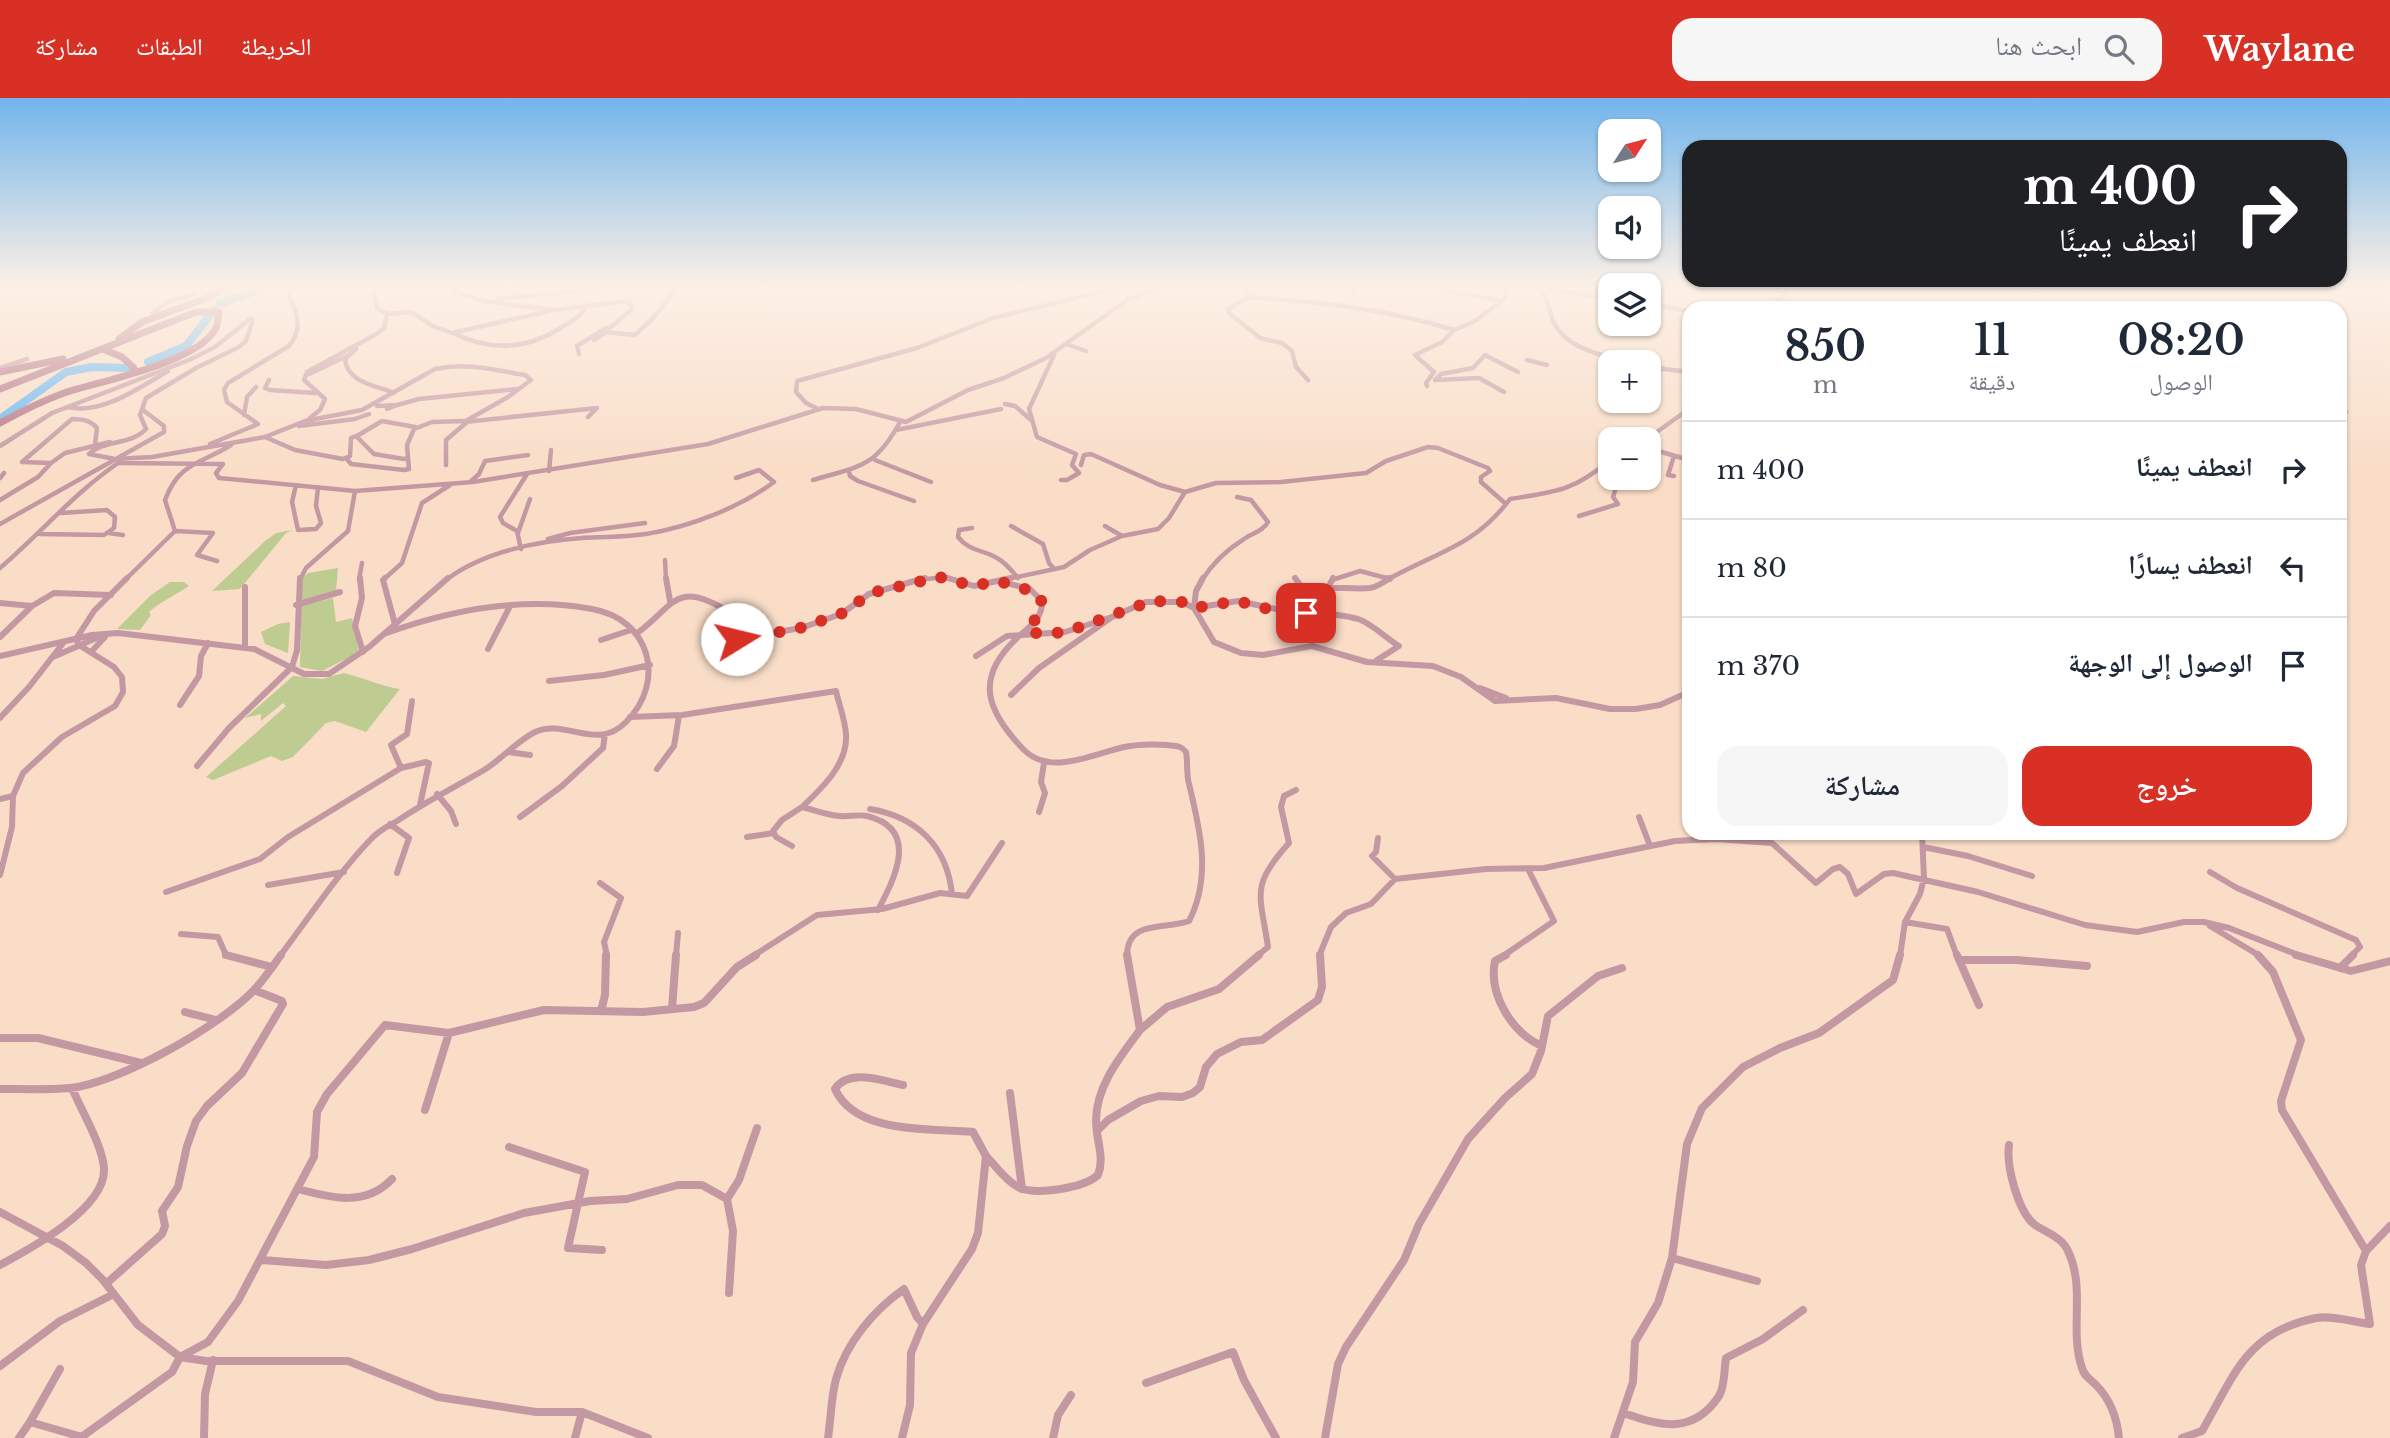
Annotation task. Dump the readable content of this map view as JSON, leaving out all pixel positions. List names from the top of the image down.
{
  "north": "top right",
  "page": {
    "header": "Waylane",
    "search": "ابحث هنا",
    "nav": ["الخريطة", "الطبقات", "مشاركة"],
    "map_buttons": ["+", "−"],
    "turn": ["400 m", "انعطف يمينًا"],
    "eta": [
      "08:20",
      "الوصول",
      "11",
      "دقيقة",
      "850",
      "m"
    ],
    "list": [
      {
        "name": "انعطف يمينًا",
        "value": "400 m"
      },
      {
        "name": "انعطف يسارًا",
        "value": "80 m"
      },
      {
        "name": "الوصول إلى الوجهة",
        "value": "370 m"
      }
    ],
    "buttons": ["خروج", "مشاركة"]
  }
}
